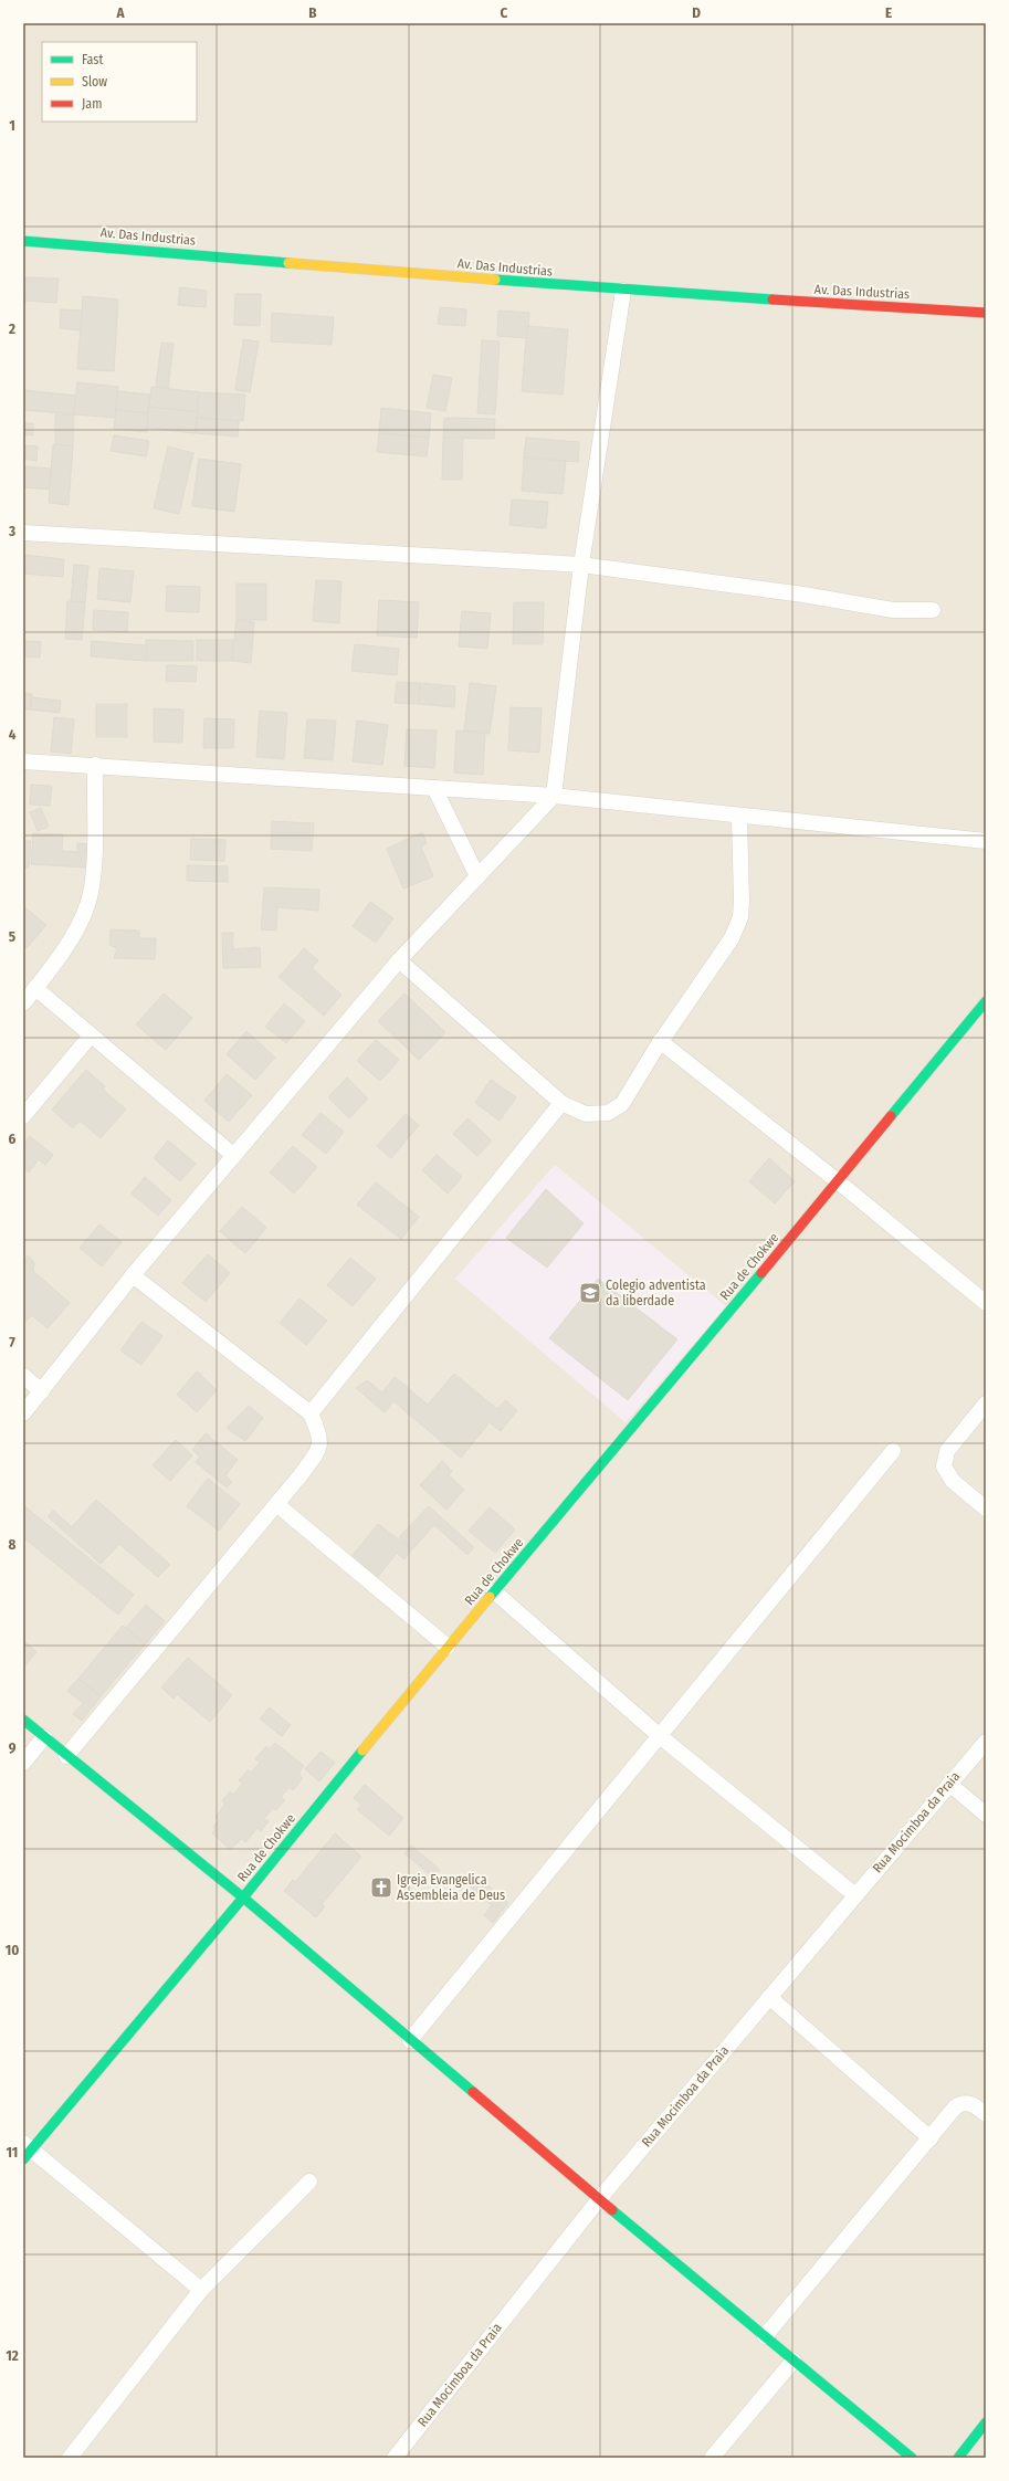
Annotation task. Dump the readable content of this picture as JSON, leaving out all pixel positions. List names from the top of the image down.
{
  "streets": {
    "street": ["Av. Das Industrias", "Rua de Chokwe", "Rua Mocimboa da Praia"]
  },
  "places": {
    "school or university": ["Colegio adventista da liberdade"],
    "church": ["Igreja Evangelica Assembleia de Deus"]
  },
  "legend": ["Fast", "Slow", "Jam"],
  "grid": {
    "columns": [
      "A",
      "B",
      "C",
      "D",
      "E"
    ],
    "rows": [
      "1",
      "2",
      "3",
      "4",
      "5",
      "6",
      "7",
      "8",
      "9",
      "10",
      "11",
      "12"
    ]
  }
}
